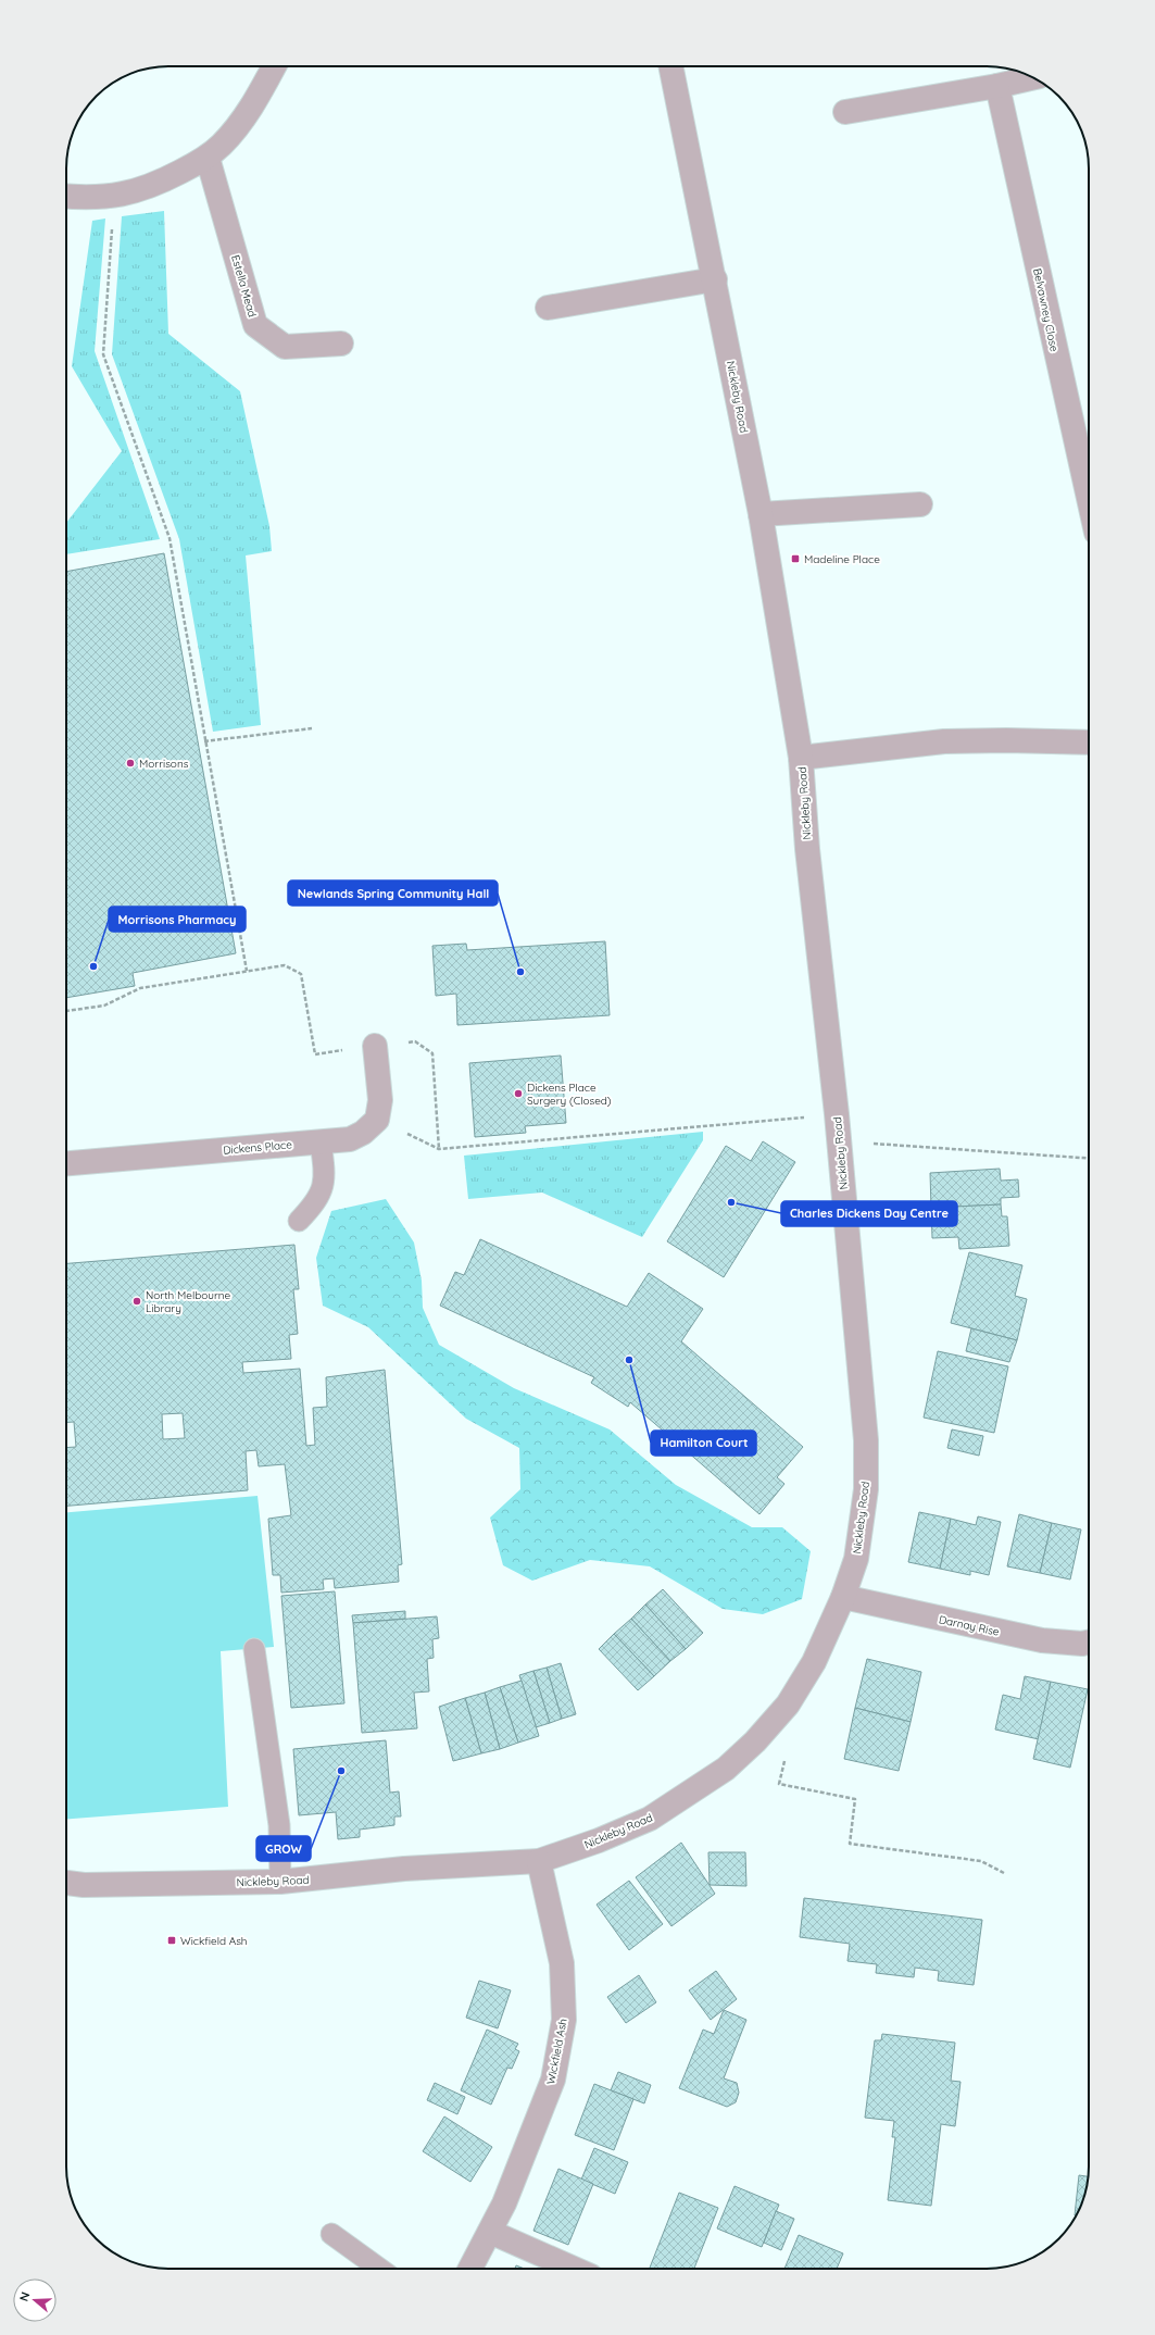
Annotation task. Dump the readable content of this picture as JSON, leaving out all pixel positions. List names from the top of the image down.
{
  "streets": {
    "street": [
      "Estella Mead",
      "Belvawney Close",
      "Nickleby Road",
      "Dickens Place",
      "Darnay Rise",
      "Wickfield Ash"
    ]
  },
  "crossings": [
    ["Nickleby Road", "Darnay Rise"],
    ["Nickleby Road", "Wickfield Ash"]
  ],
  "places": {
    "transit": ["Madeline Place", "Wickfield Ash"],
    "other": [
      "Morrisons",
      "Morrisons Pharmacy",
      "Newlands Spring Community Hall",
      "Dickens Place Surgery (Closed)",
      "Charles Dickens Day Centre",
      "North Melbourne Library",
      "Hamilton Court",
      "GROW"
    ]
  },
  "north": "left"
}
